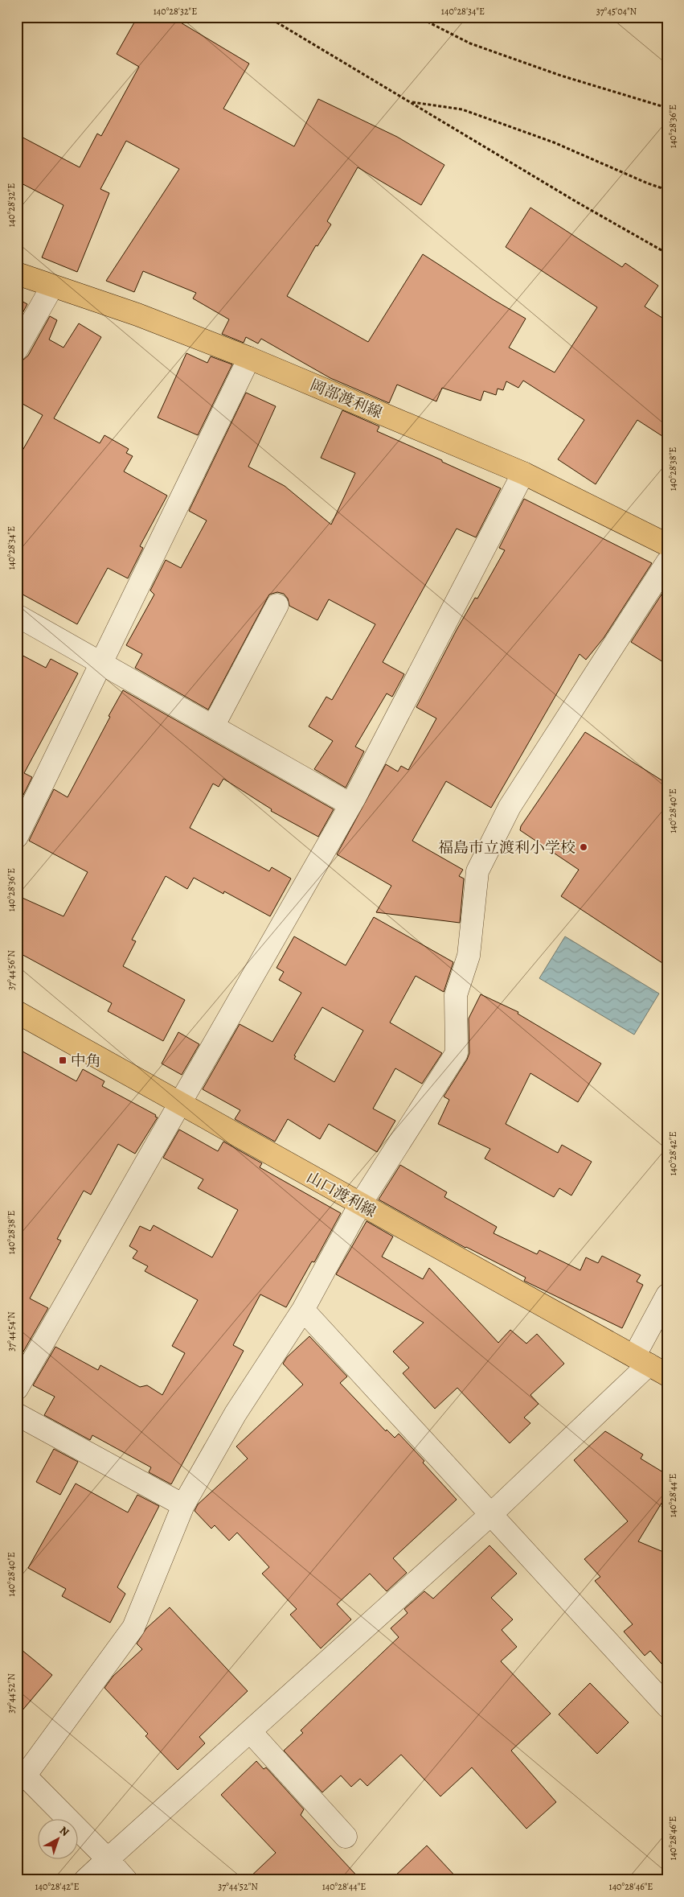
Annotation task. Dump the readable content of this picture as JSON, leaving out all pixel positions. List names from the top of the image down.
{
  "streets": {
    "main road": ["岡部渡利線", "山口渡利線"]
  },
  "places": {
    "other": ["福島市立渡利小学校"],
    "transit": ["中角"]
  },
  "north": "top right",
  "coordinates": [
    "140°28'32\"E",
    "140°28'34\"E",
    "37°45'04\"N",
    "140°28'36\"E",
    "140°28'38\"E",
    "140°28'40\"E",
    "37°44'56\"N",
    "140°28'42\"E",
    "37°44'54\"N",
    "140°28'44\"E",
    "37°44'52\"N",
    "140°28'46\"E"
  ]
}
